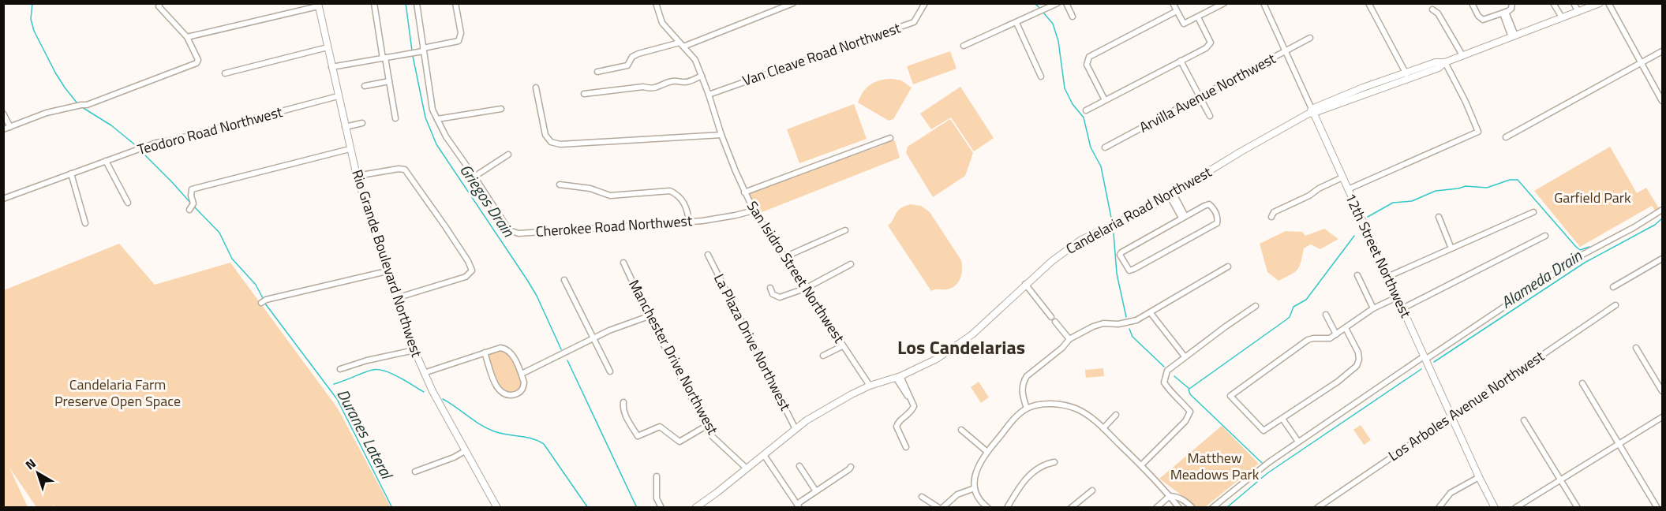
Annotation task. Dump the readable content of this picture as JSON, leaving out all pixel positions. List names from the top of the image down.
{
  "streets": {
    "main road": ["Candelaria Road Northwest", "12th Street Northwest", "Rio Grande Boulevard Northwest"],
    "street": [
      "Van Cleave Road Northwest",
      "Arvilla Avenue Northwest",
      "Teodoro Road Northwest",
      "Cherokee Road Northwest",
      "San Isidro Street Northwest",
      "La Plaza Drive Northwest",
      "Manchester Drive Northwest",
      "Los Arboles Avenue Northwest"
    ]
  },
  "crossings": [
    ["Van Cleave Road Northwest", "San Isidro Street Northwest"],
    ["Arvilla Avenue Northwest", "12th Street Northwest"],
    ["Teodoro Road Northwest", "Rio Grande Boulevard Northwest"],
    ["Candelaria Road Northwest", "12th Street Northwest"],
    ["Candelaria Road Northwest", "San Isidro Street Northwest"],
    ["Candelaria Road Northwest", "La Plaza Drive Northwest"],
    ["Candelaria Road Northwest", "Manchester Drive Northwest"],
    ["Cherokee Road Northwest", "San Isidro Street Northwest"],
    ["12th Street Northwest", "Los Arboles Avenue Northwest"]
  ],
  "districts": ["Los Candelarias"],
  "water": ["Griegos Drain", "Alameda Drain", "Duranes Lateral"],
  "parks": ["Garfield Park", "Candelaria Farm Preserve Open Space", "Matthew Meadows Park"],
  "north": "top left"
}
